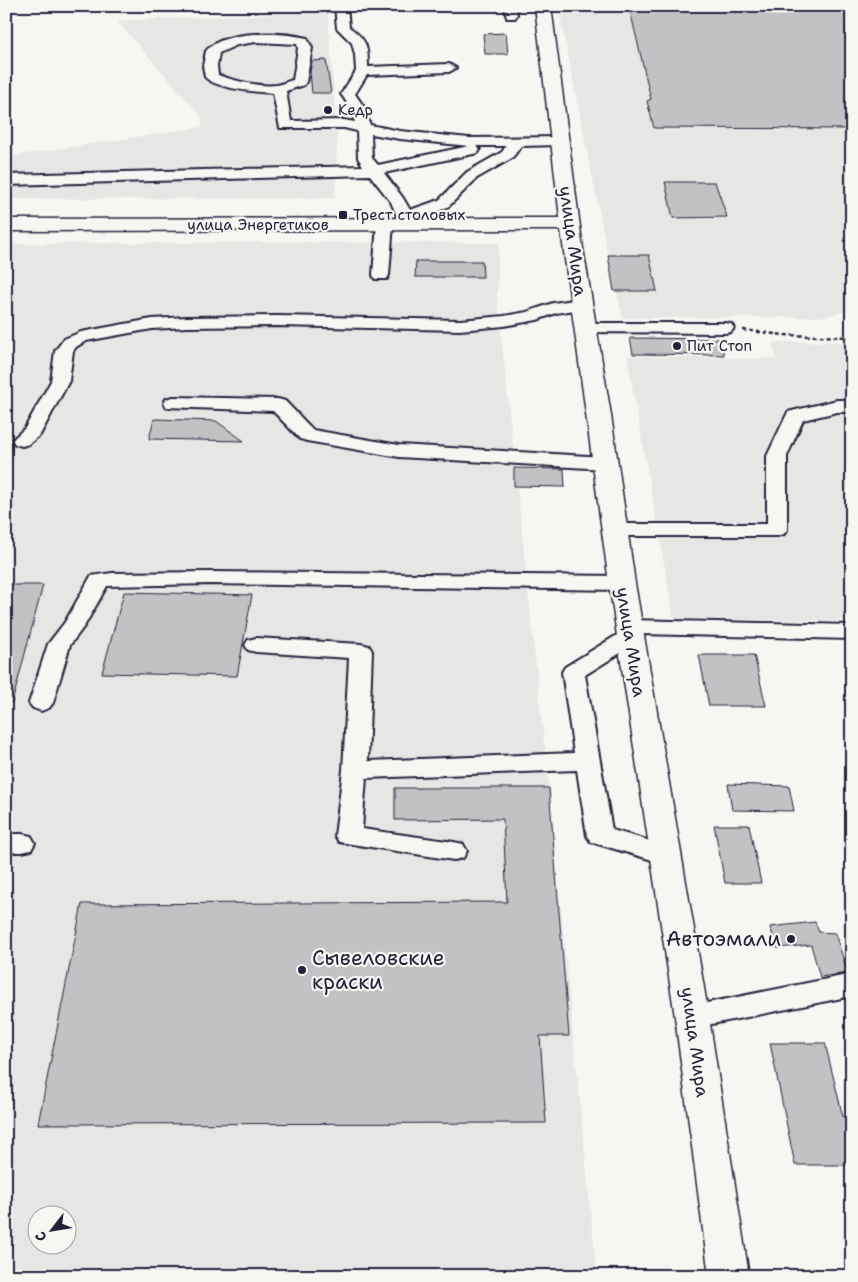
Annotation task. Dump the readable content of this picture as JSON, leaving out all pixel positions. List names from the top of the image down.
{
  "streets": {
    "main road": ["улица Энергетиков", "улица Мира"]
  },
  "crossings": [
    ["улица Энергетиков", "улица Мира"]
  ],
  "places": {
    "other": [
      "Кедр",
      "Пит Стоп",
      "Автоэмали",
      "Сывеловские краски"
    ],
    "transit": ["Трест столовых"]
  },
  "north": "bottom left"
}
